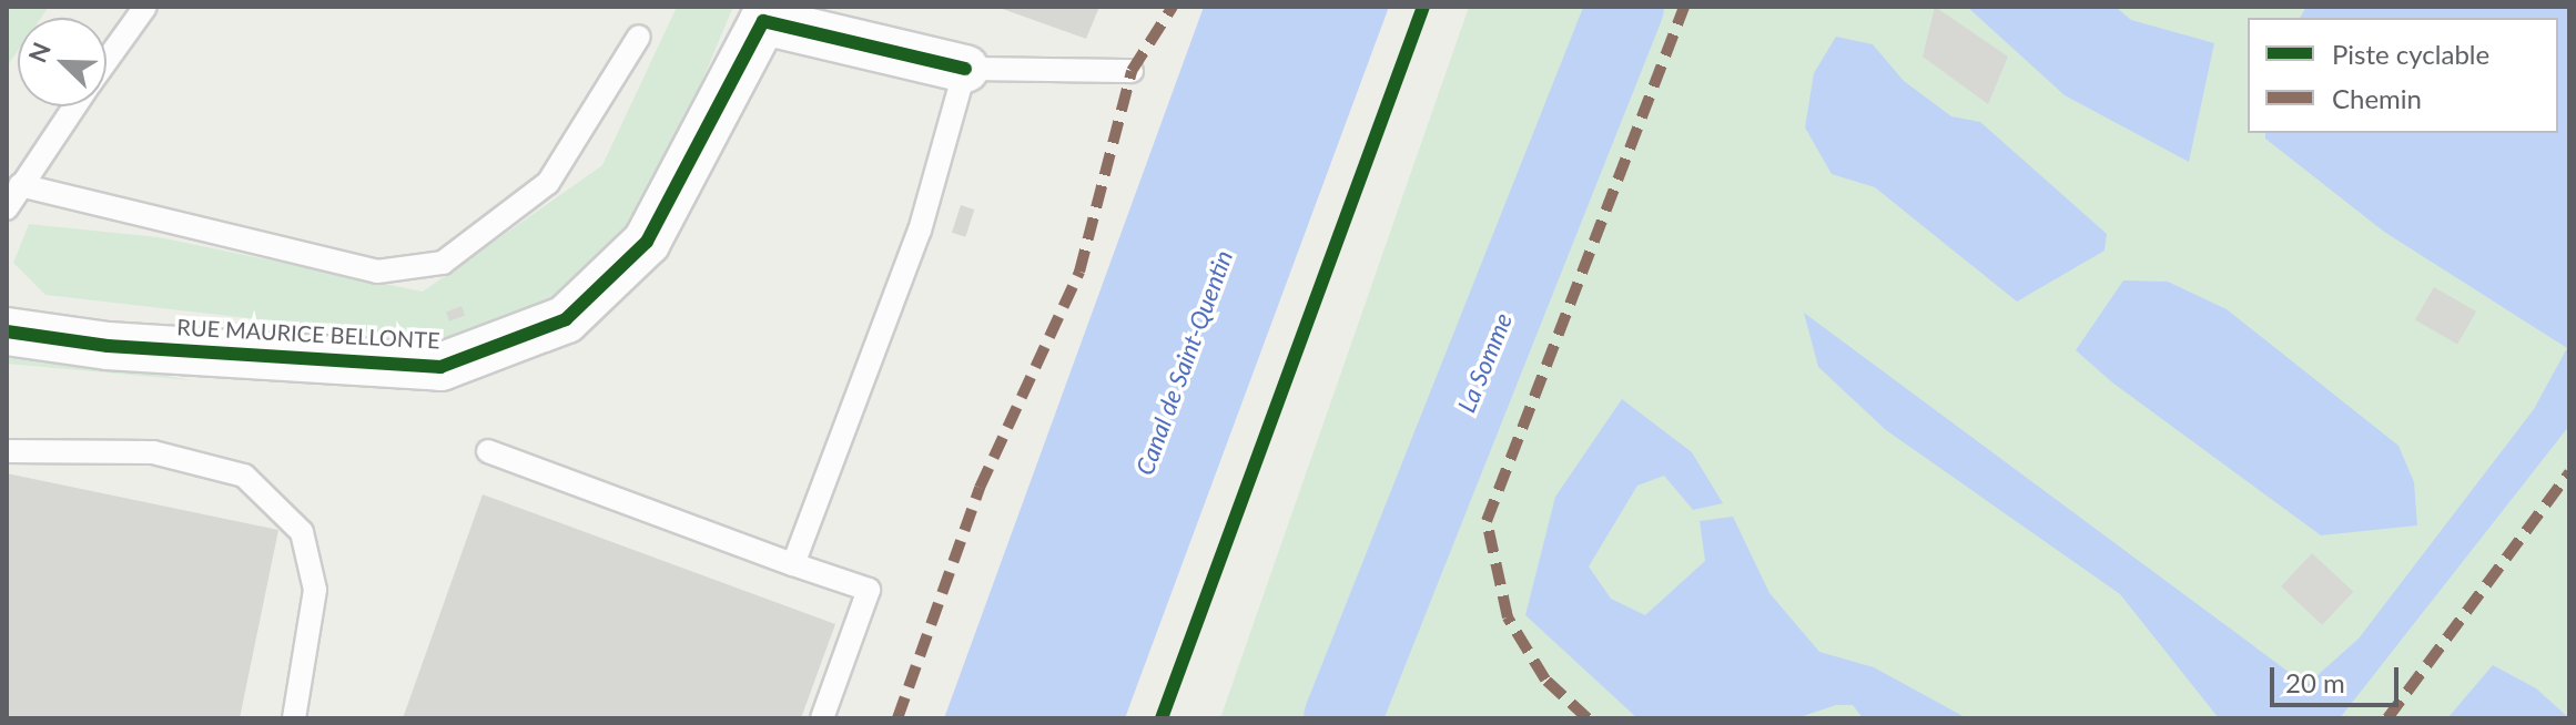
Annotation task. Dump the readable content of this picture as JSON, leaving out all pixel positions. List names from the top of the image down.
{
  "streets": {
    "street": ["RUE MAURICE BELLONTE"]
  },
  "water": ["Canal de Saint-Quentin", "La Somme"],
  "legend": ["Piste cyclable", "Chemin"],
  "scale_bar": "20 m",
  "north": "top left"
}
